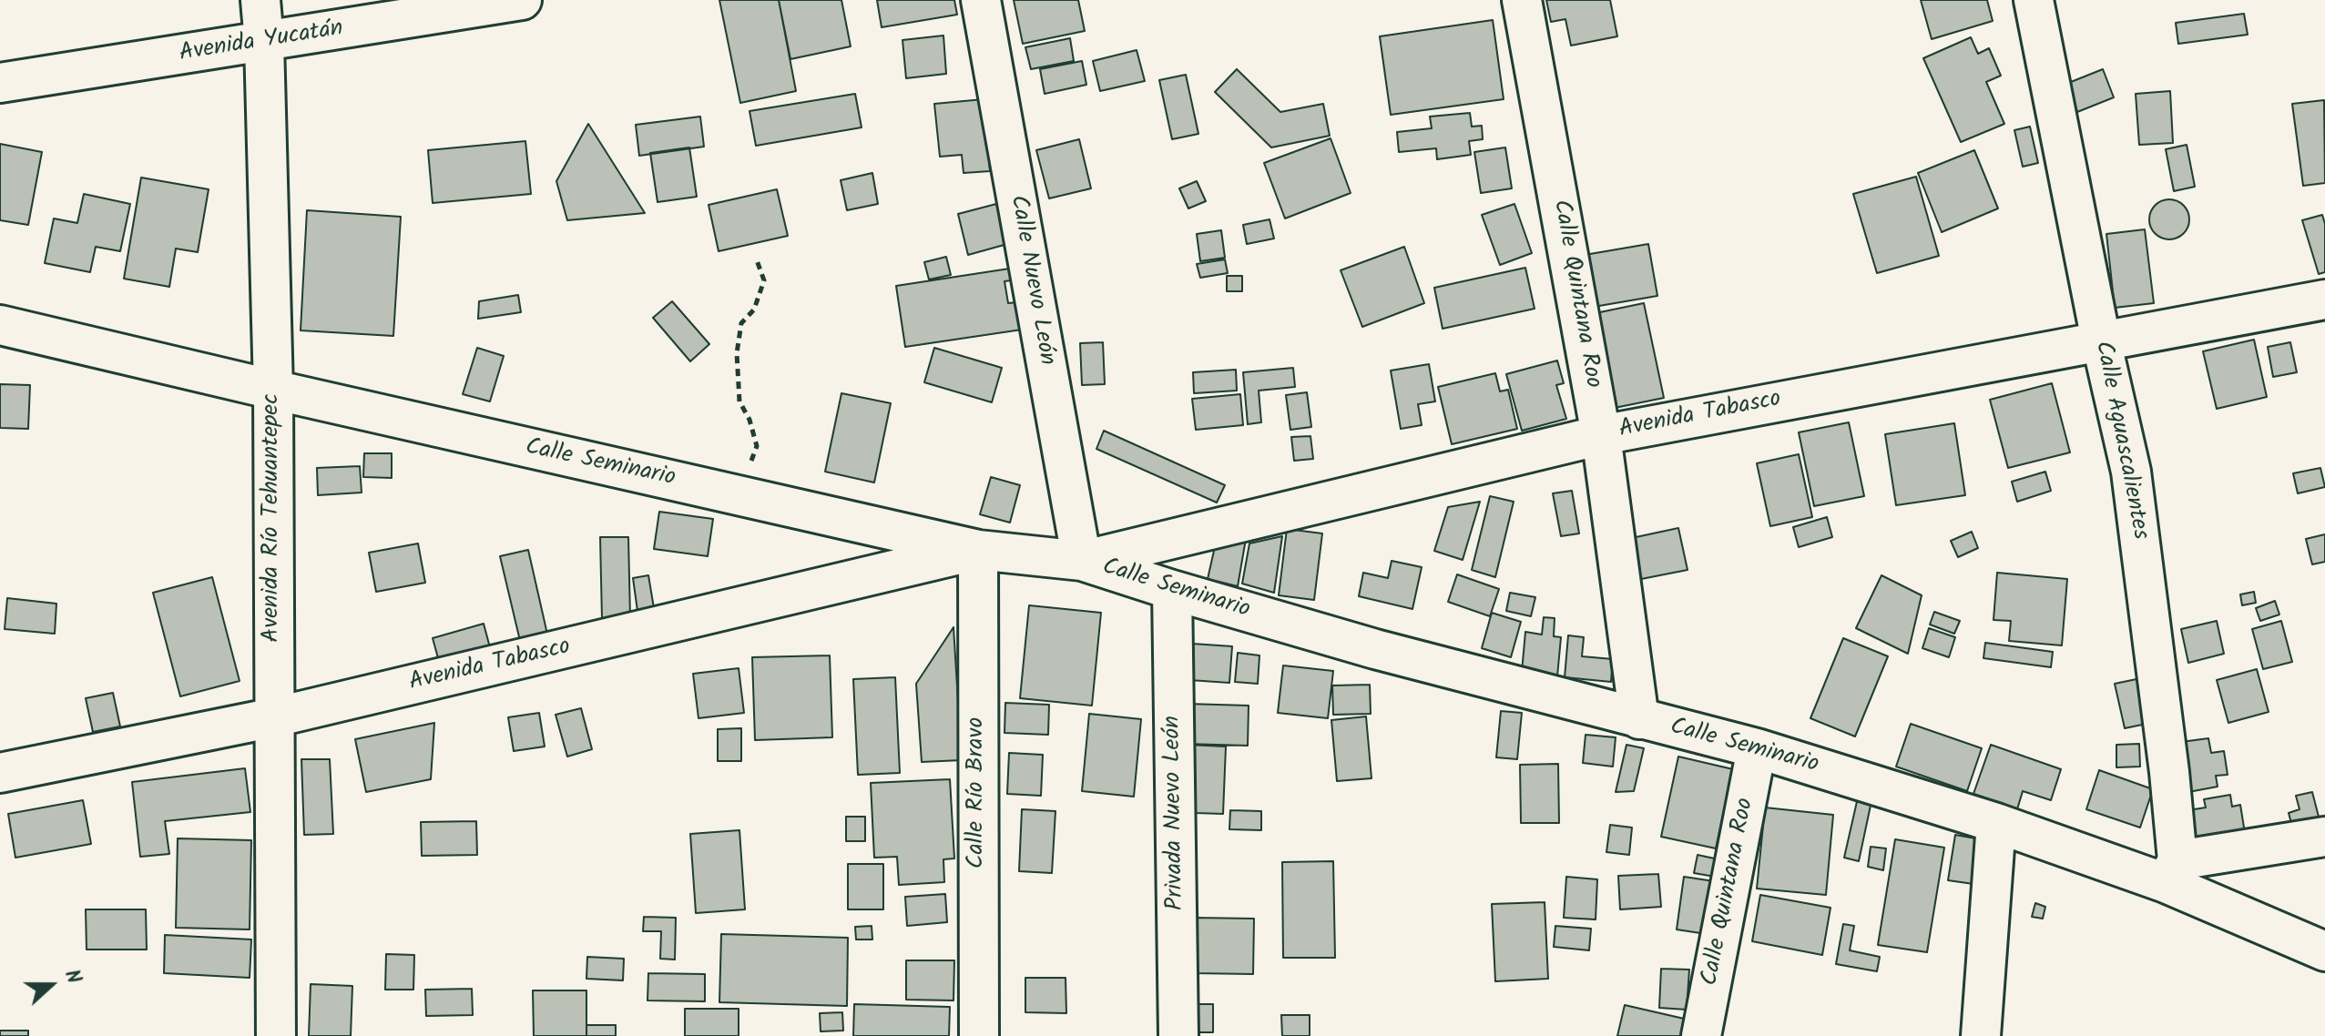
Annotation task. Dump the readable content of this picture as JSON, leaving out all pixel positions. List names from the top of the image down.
{
  "streets": {
    "street": [
      "Avenida Yucatán",
      "Calle Nuevo León",
      "Calle Quintana Roo",
      "Avenida Tabasco",
      "Calle Aguascalientes",
      "Calle Seminario",
      "Avenida Río Tehuantepec",
      "Calle Río Bravo",
      "Privada Nuevo León"
    ]
  },
  "crossings": [
    ["Avenida Yucatán", "Avenida Río Tehuantepec"],
    ["Calle Nuevo León", "Avenida Tabasco"],
    ["Calle Nuevo León", "Calle Seminario"],
    ["Calle Quintana Roo", "Avenida Tabasco"],
    ["Calle Quintana Roo", "Calle Seminario"],
    ["Avenida Tabasco", "Calle Aguascalientes"],
    ["Avenida Tabasco", "Calle Seminario"],
    ["Avenida Tabasco", "Avenida Río Tehuantepec"],
    ["Avenida Tabasco", "Calle Río Bravo"],
    ["Calle Aguascalientes", "Calle Seminario"],
    ["Calle Seminario", "Avenida Río Tehuantepec"],
    ["Calle Seminario", "Calle Río Bravo"],
    ["Calle Seminario", "Privada Nuevo León"]
  ],
  "north": "right"
}
